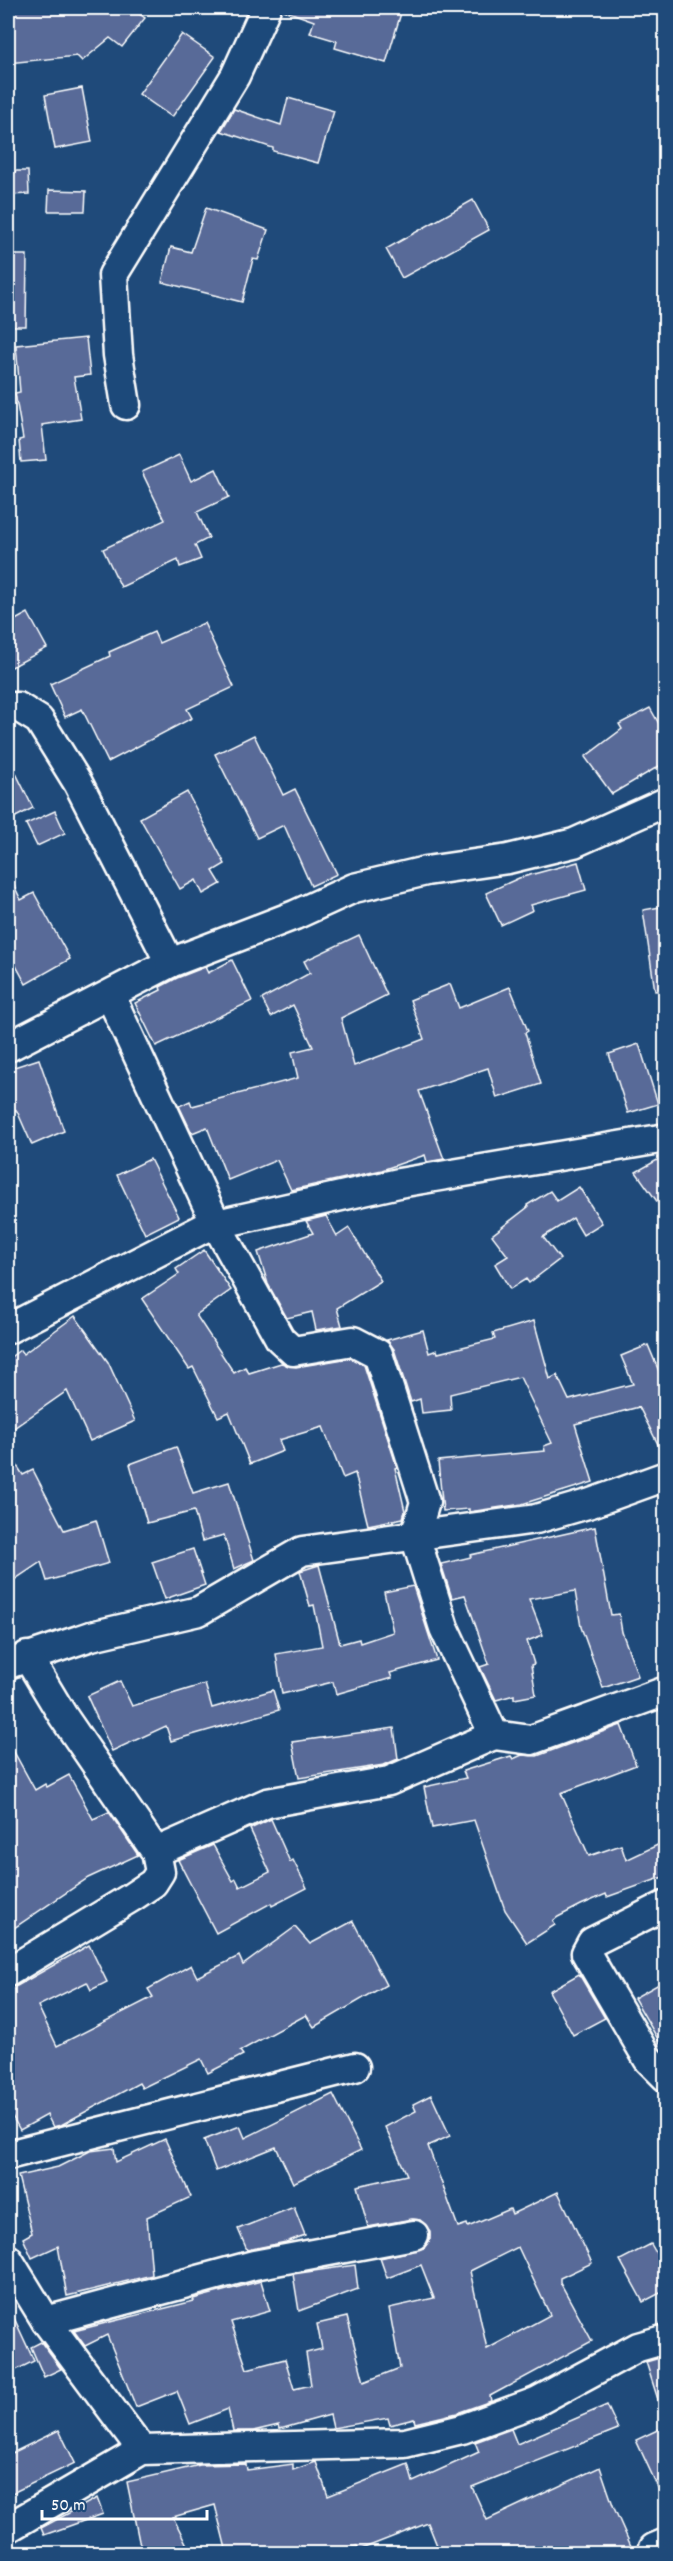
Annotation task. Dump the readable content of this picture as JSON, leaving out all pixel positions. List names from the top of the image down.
{
  "scale_bar": "50 m"
}
